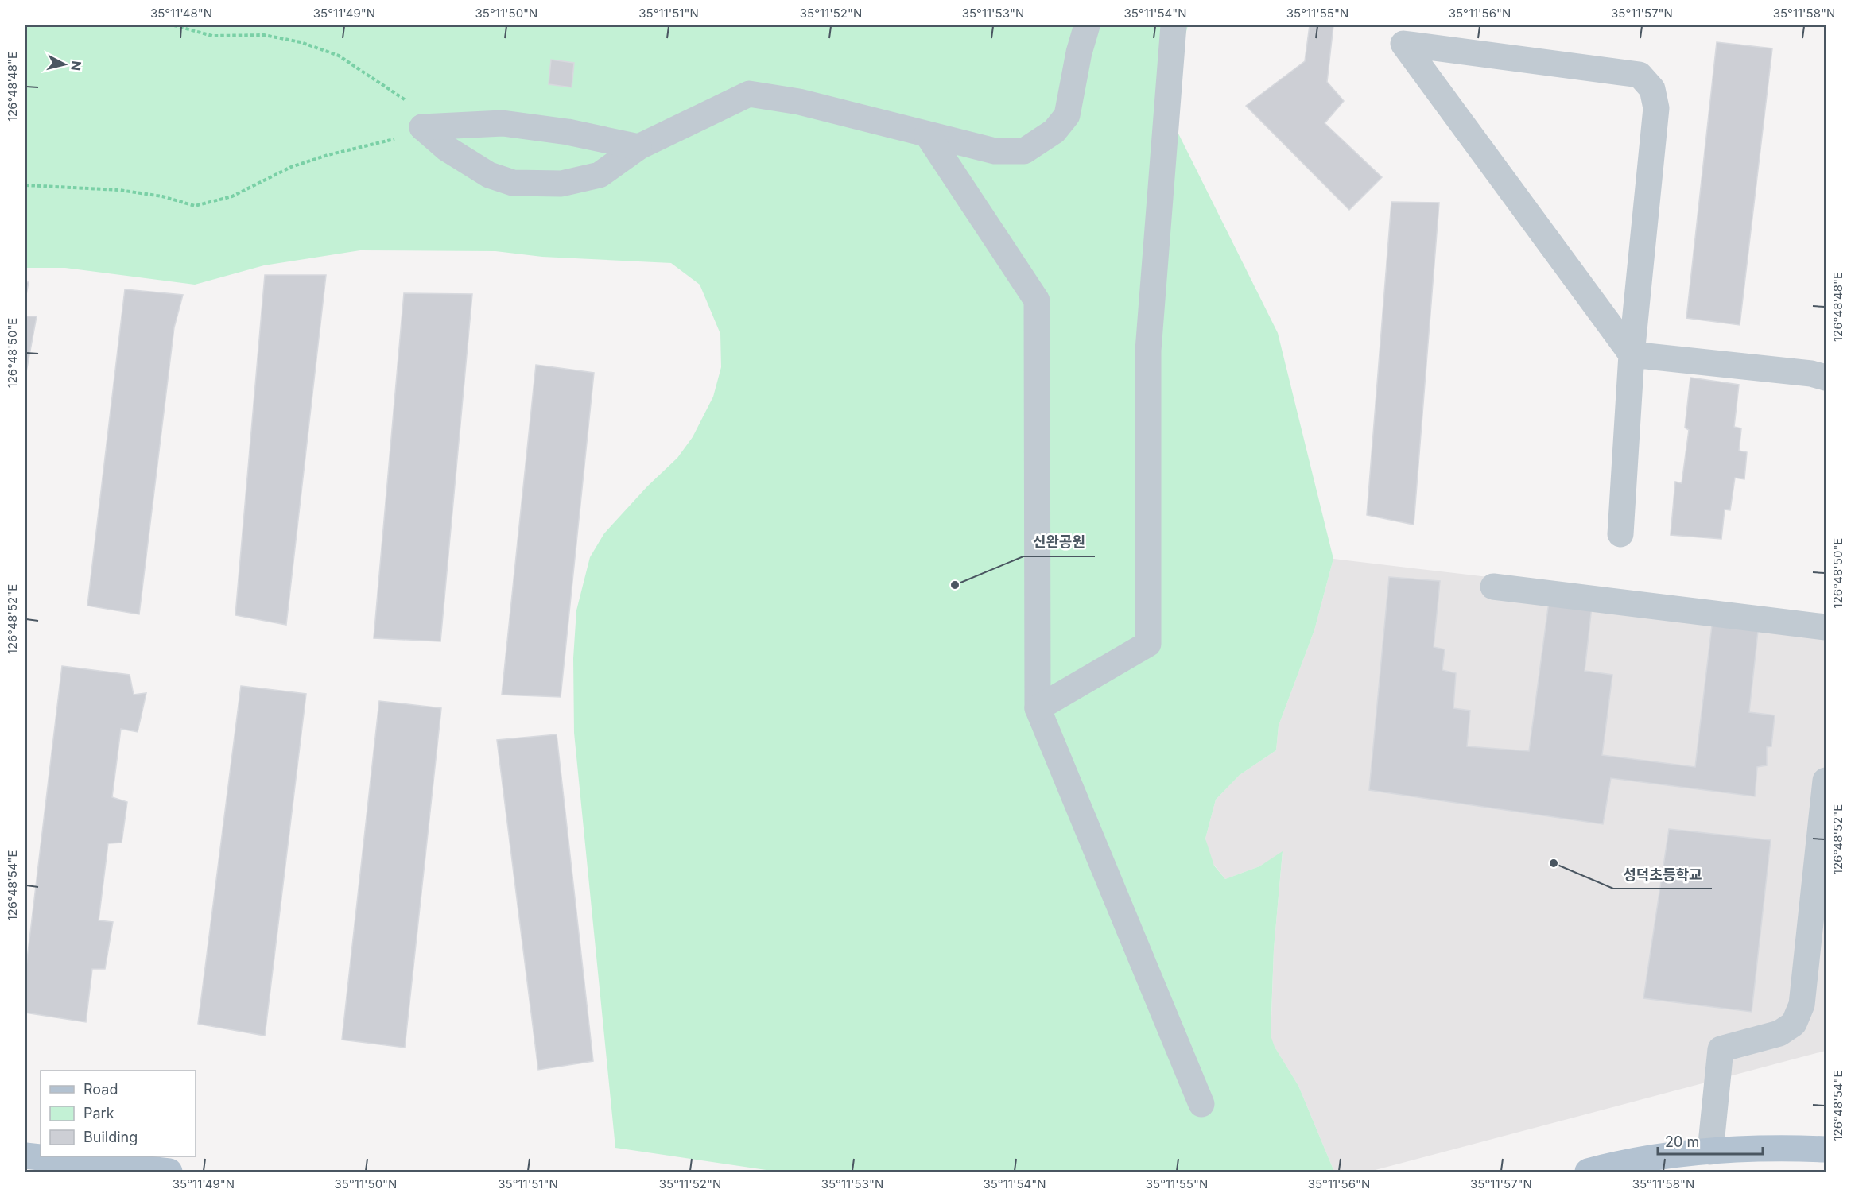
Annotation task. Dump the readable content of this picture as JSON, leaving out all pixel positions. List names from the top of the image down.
{
  "places": ["신완공원", "성덕초등학교"],
  "legend": ["Road", "Park", "Building"],
  "scale_bar": "20 m",
  "north": "right",
  "coordinates": [
    "35°11'48\"N",
    "35°11'49\"N",
    "35°11'50\"N",
    "35°11'51\"N",
    "35°11'52\"N",
    "35°11'53\"N",
    "35°11'54\"N",
    "35°11'55\"N",
    "35°11'56\"N",
    "35°11'57\"N",
    "35°11'58\"N",
    "126°48'48\"E",
    "126°48'50\"E",
    "126°48'52\"E",
    "126°48'54\"E"
  ]
}
